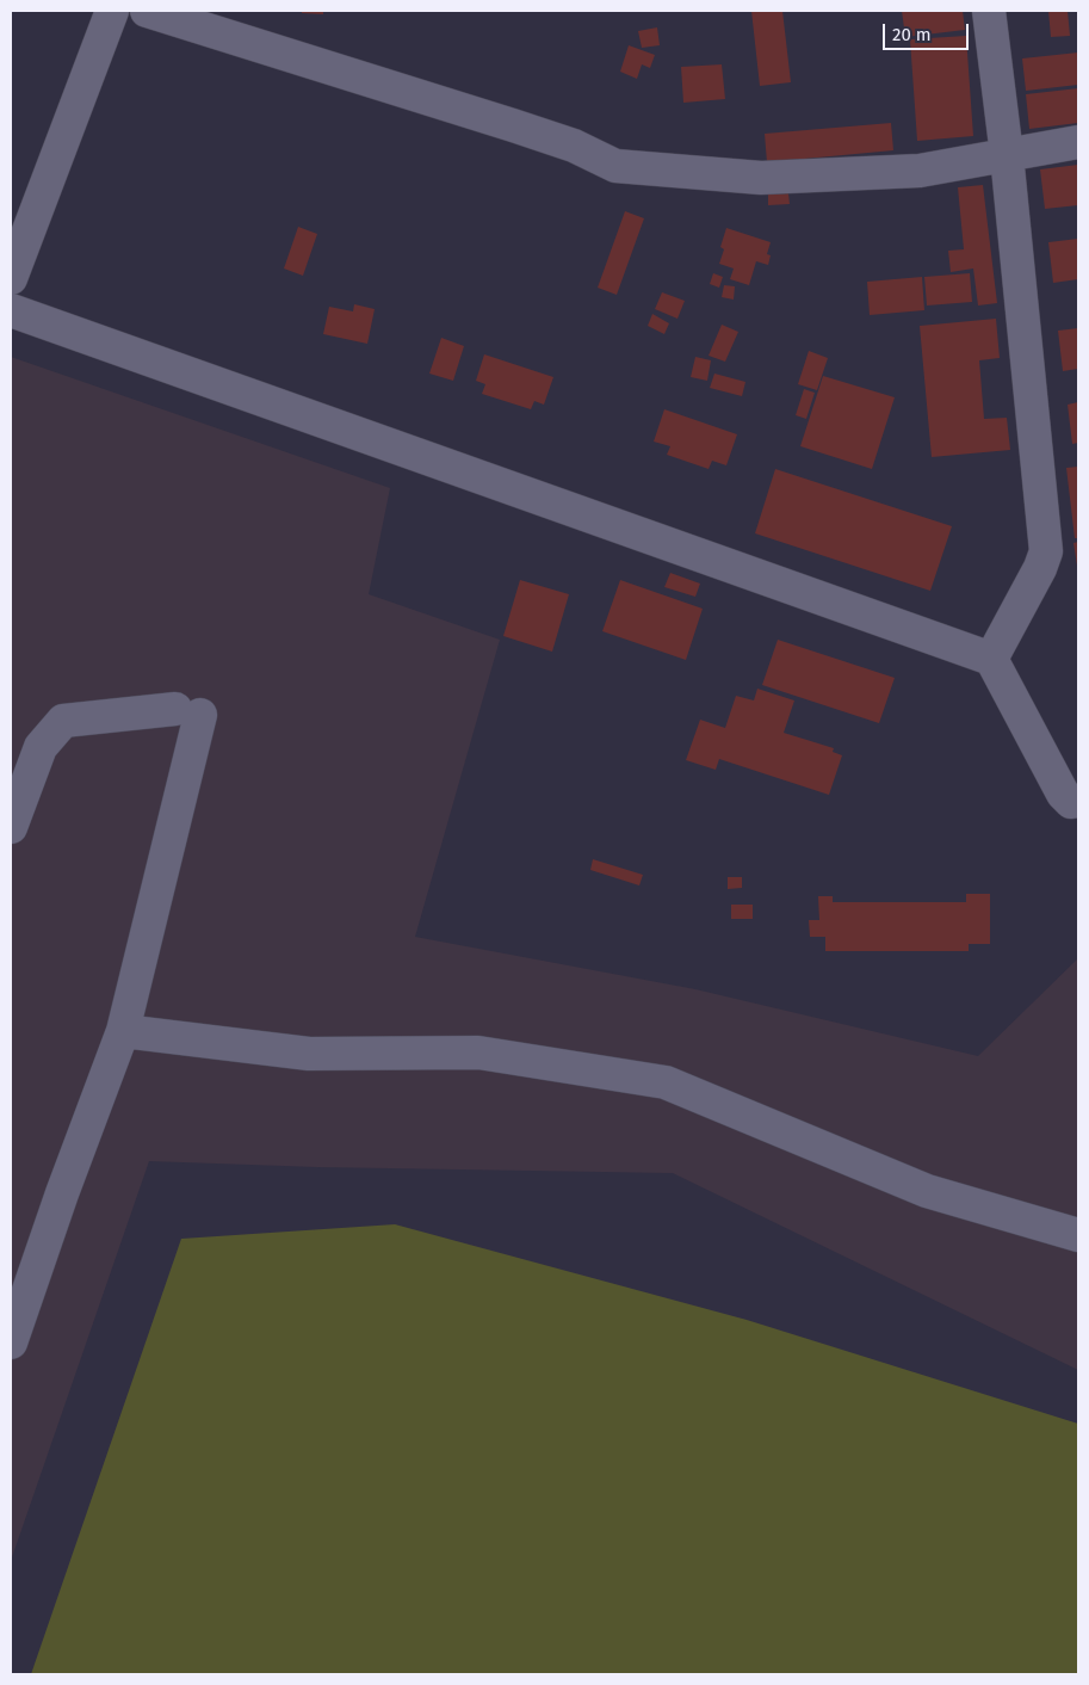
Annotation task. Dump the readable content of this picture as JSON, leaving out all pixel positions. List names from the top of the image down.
{
  "scale_bar": "20 m"
}
